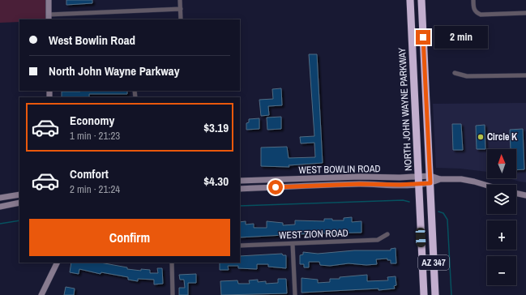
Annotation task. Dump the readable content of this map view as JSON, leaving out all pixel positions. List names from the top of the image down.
{
  "streets": {
    "highway": ["NORTH JOHN WAYNE PARKWAY", "AZ 347"],
    "street": ["WEST BOWLIN ROAD", "WEST ZION ROAD"]
  },
  "crossings": [
    ["NORTH JOHN WAYNE PARKWAY", "WEST BOWLIN ROAD"],
    ["WEST BOWLIN ROAD", "AZ 347"]
  ],
  "places": ["Circle K"],
  "north": "top",
  "page": {
    "banner": ["West Bowlin Road", "North John Wayne Parkway"],
    "bubble": "2 min",
    "list": [
      {
        "name": "Economy",
        "note": "1 min · 21:23",
        "value": "$3.19"
      },
      {
        "name": "Comfort",
        "note": "2 min · 21:24",
        "value": "$4.30"
      }
    ],
    "map_buttons": ["+", "−"],
    "buttons": "Confirm"
  }
}
